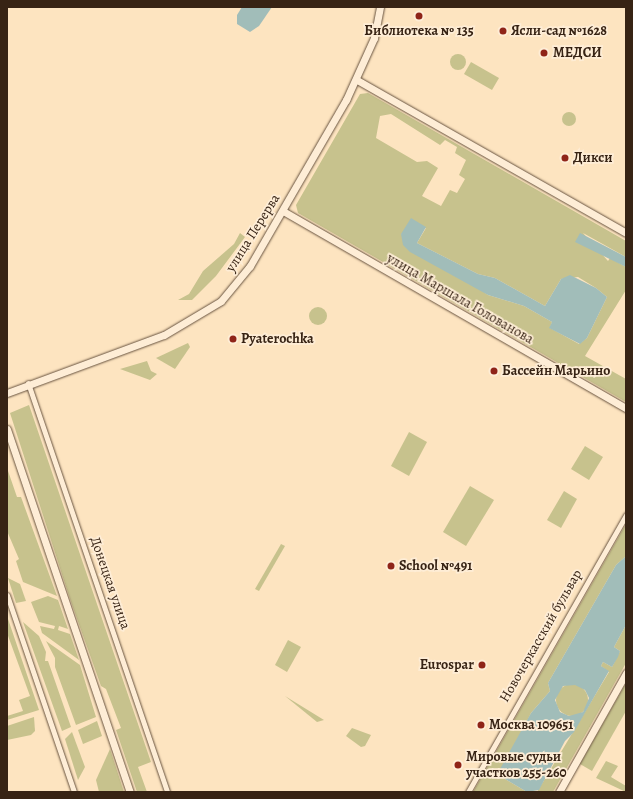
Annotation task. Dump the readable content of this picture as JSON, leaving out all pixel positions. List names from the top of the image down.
{
  "streets": {
    "main road": ["улица Перерва", "улица Маршала Голованова"],
    "street": ["Донецкая улица", "Новочеркасский бульвар"]
  },
  "crossings": [
    ["улица Перерва", "улица Маршала Голованова"],
    ["улица Перерва", "Донецкая улица"]
  ],
  "places": [
    "Библиотека № 135",
    "Ясли-сад №1628",
    "МЕДСИ",
    "Дикси",
    "Pyaterochka",
    "Бассейн Марьино",
    "School №491",
    "Eurospar",
    "Москва 109651",
    "Мировые судьи участков 255-260"
  ]
}
